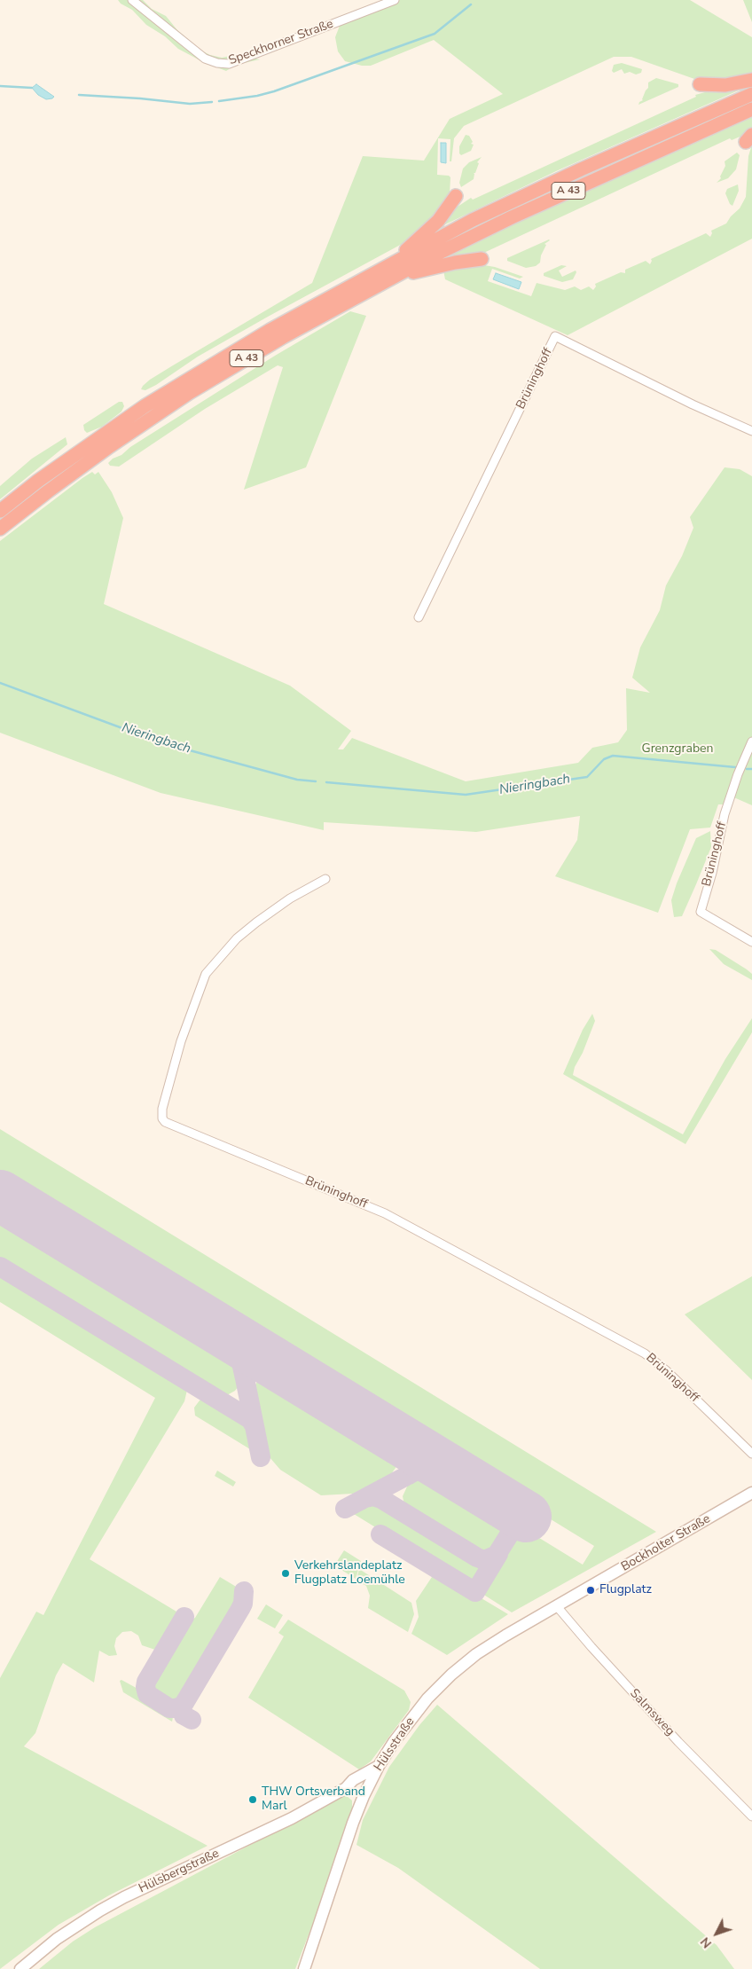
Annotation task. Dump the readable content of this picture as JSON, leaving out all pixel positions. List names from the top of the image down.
{
  "streets": {
    "highway": ["A 43"],
    "street": [
      "Speckhorner Straße",
      "Brüninghoff",
      "Bockholter Straße",
      "Salmsweg",
      "Hülsstraße",
      "Hülsbergstraße"
    ]
  },
  "crossings": [
    ["Bockholter Straße", "Salmsweg"],
    ["Bockholter Straße", "Hülsstraße"],
    ["Salmsweg", "Hülsstraße"],
    ["Hülsstraße", "Hülsbergstraße"]
  ],
  "water": ["Nieringbach"],
  "parks": ["Grenzgraben"],
  "places": ["Verkehrslandeplatz Flugplatz Loemühle", "Flugplatz", "THW Ortsverband Marl"],
  "north": "bottom left"
}
